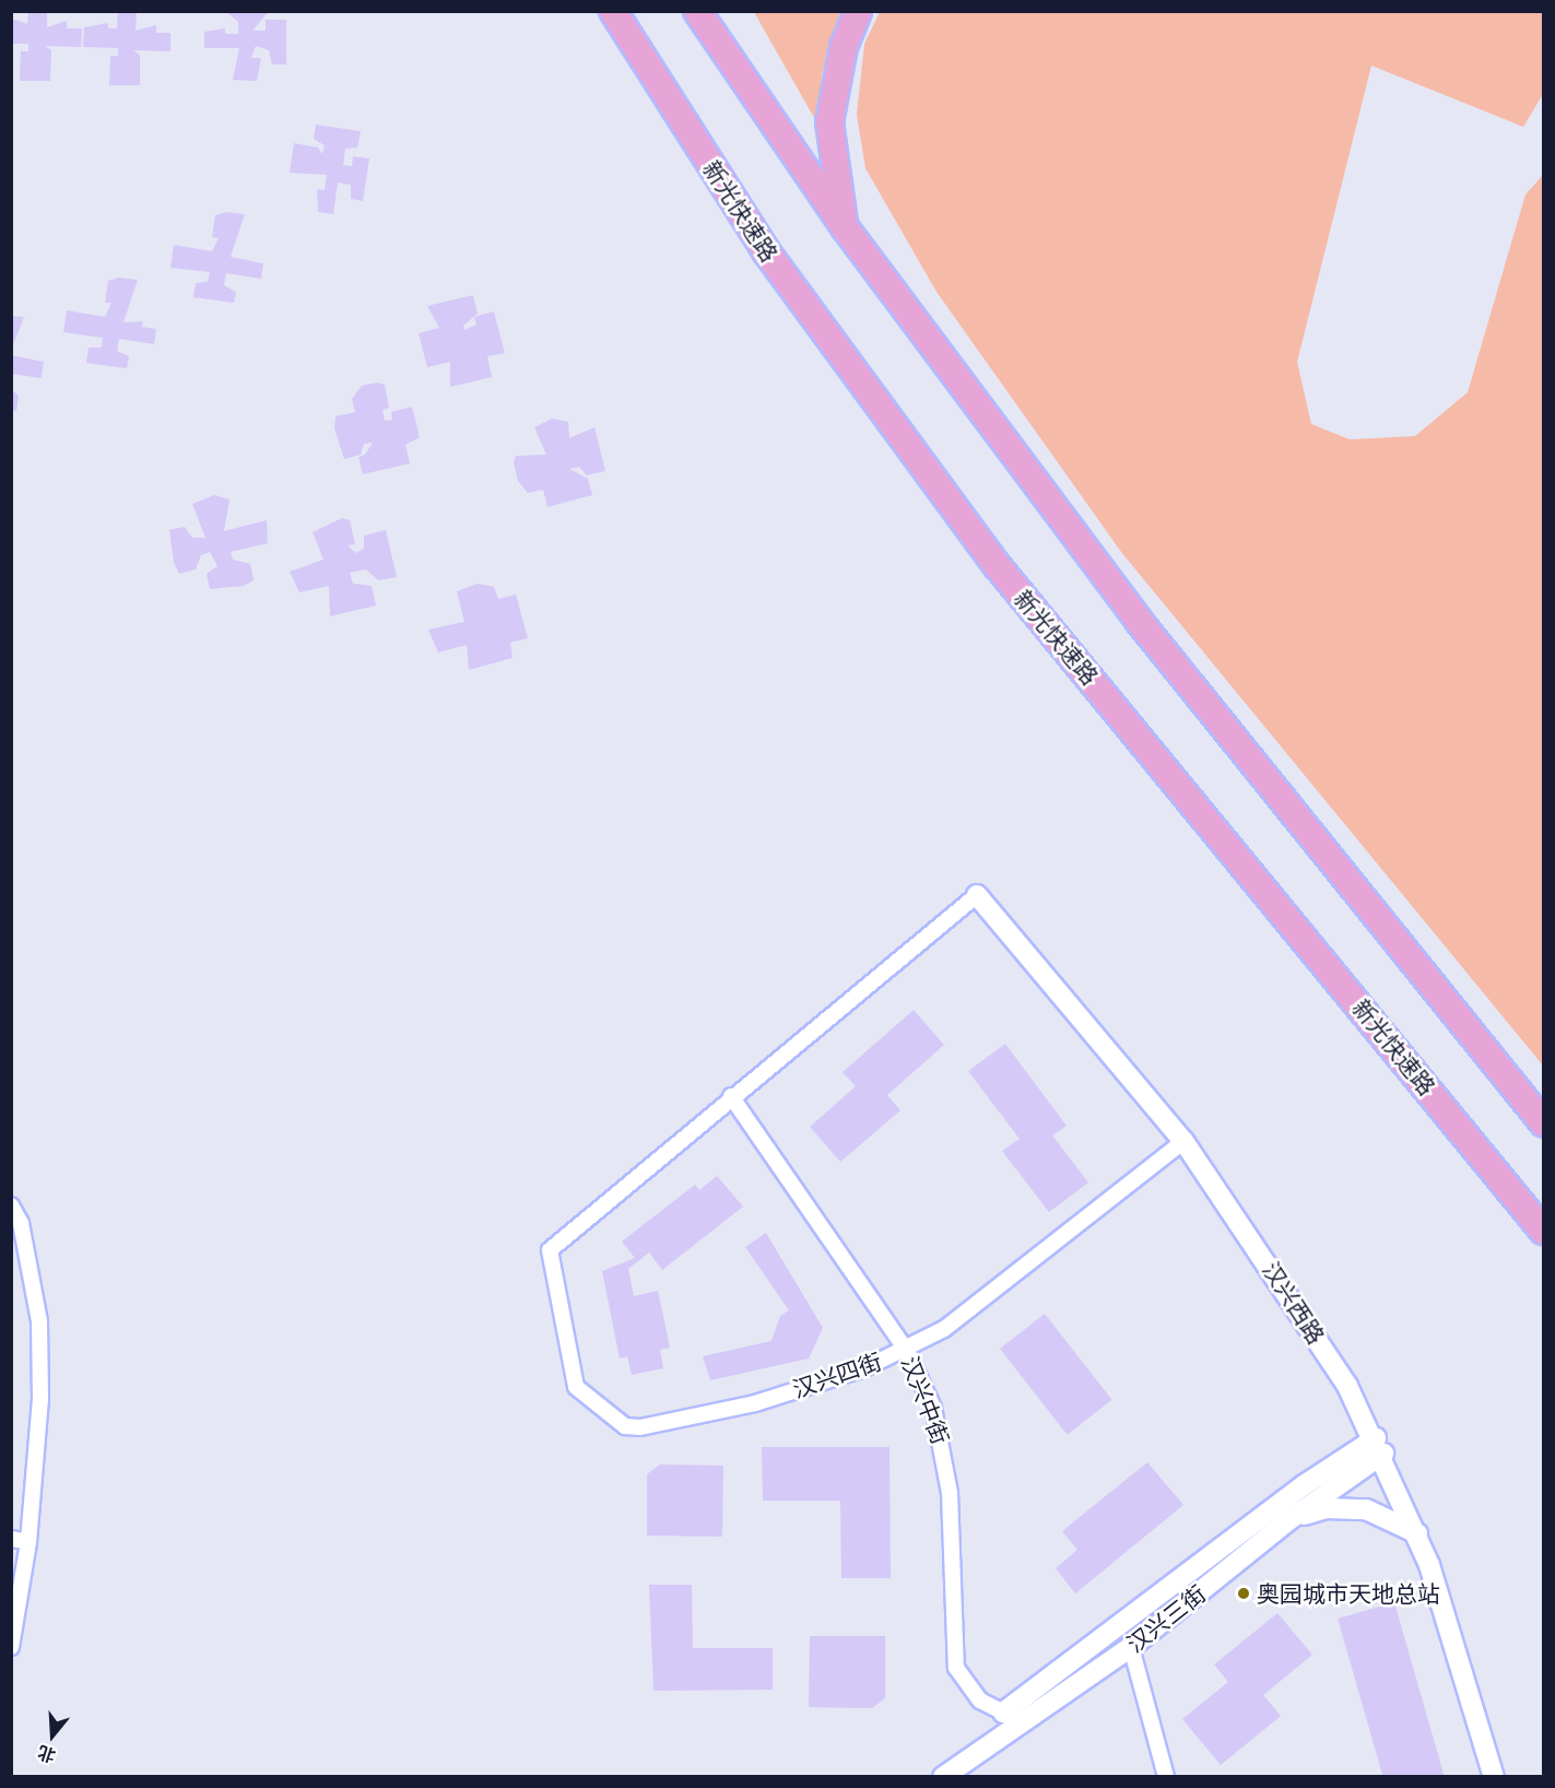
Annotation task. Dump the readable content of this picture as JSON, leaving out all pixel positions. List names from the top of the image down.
{
  "streets": {
    "highway": ["新光快速路"],
    "street": [
      "汉兴西路",
      "汉兴四街",
      "汉兴中街",
      "汉兴三街"
    ]
  },
  "crossings": [
    ["汉兴西路", "汉兴四街"],
    ["汉兴西路", "汉兴三街"],
    ["汉兴四街", "汉兴中街"],
    ["汉兴中街", "汉兴三街"]
  ],
  "places": ["奥园城市天地总站"],
  "north": "bottom"
}
